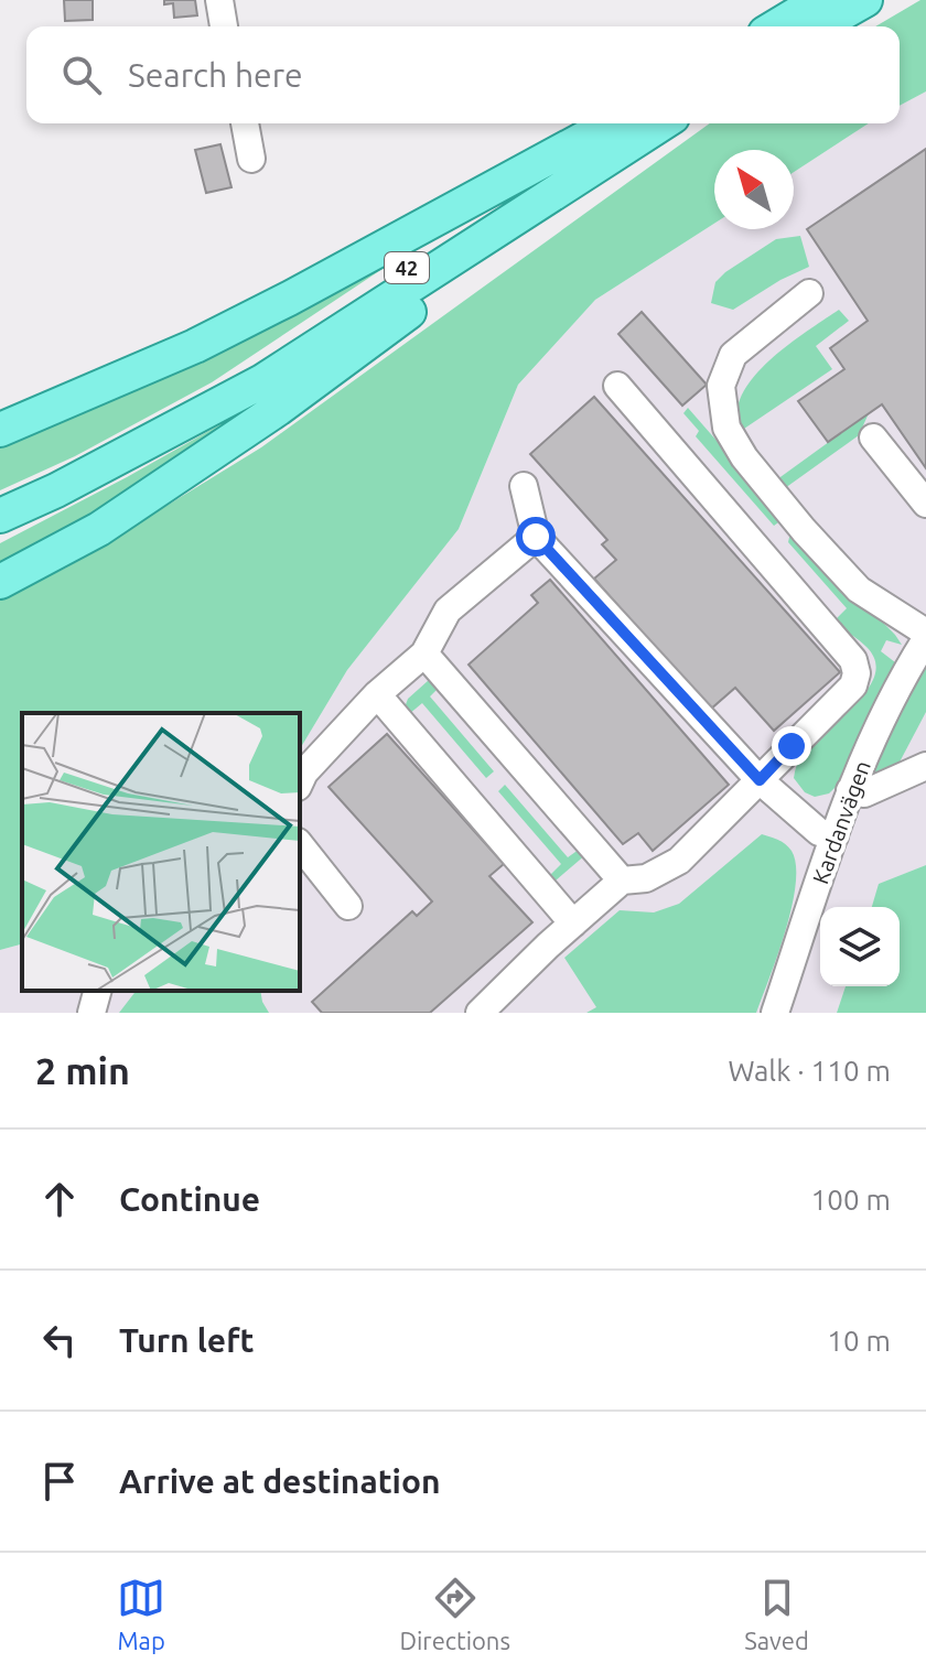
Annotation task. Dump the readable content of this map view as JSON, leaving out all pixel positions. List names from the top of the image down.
{
  "streets": {
    "main road": ["42"],
    "street": ["Kardanvägen"]
  },
  "north": "top left",
  "page": {
    "search": "Search here",
    "heading": ["2 min", "Walk · 110 m"],
    "list": [
      ["Continue", "100 m"],
      ["Turn left", "10 m"],
      "Arrive at destination"
    ],
    "nav": ["Map", "Directions", "Saved"]
  }
}
